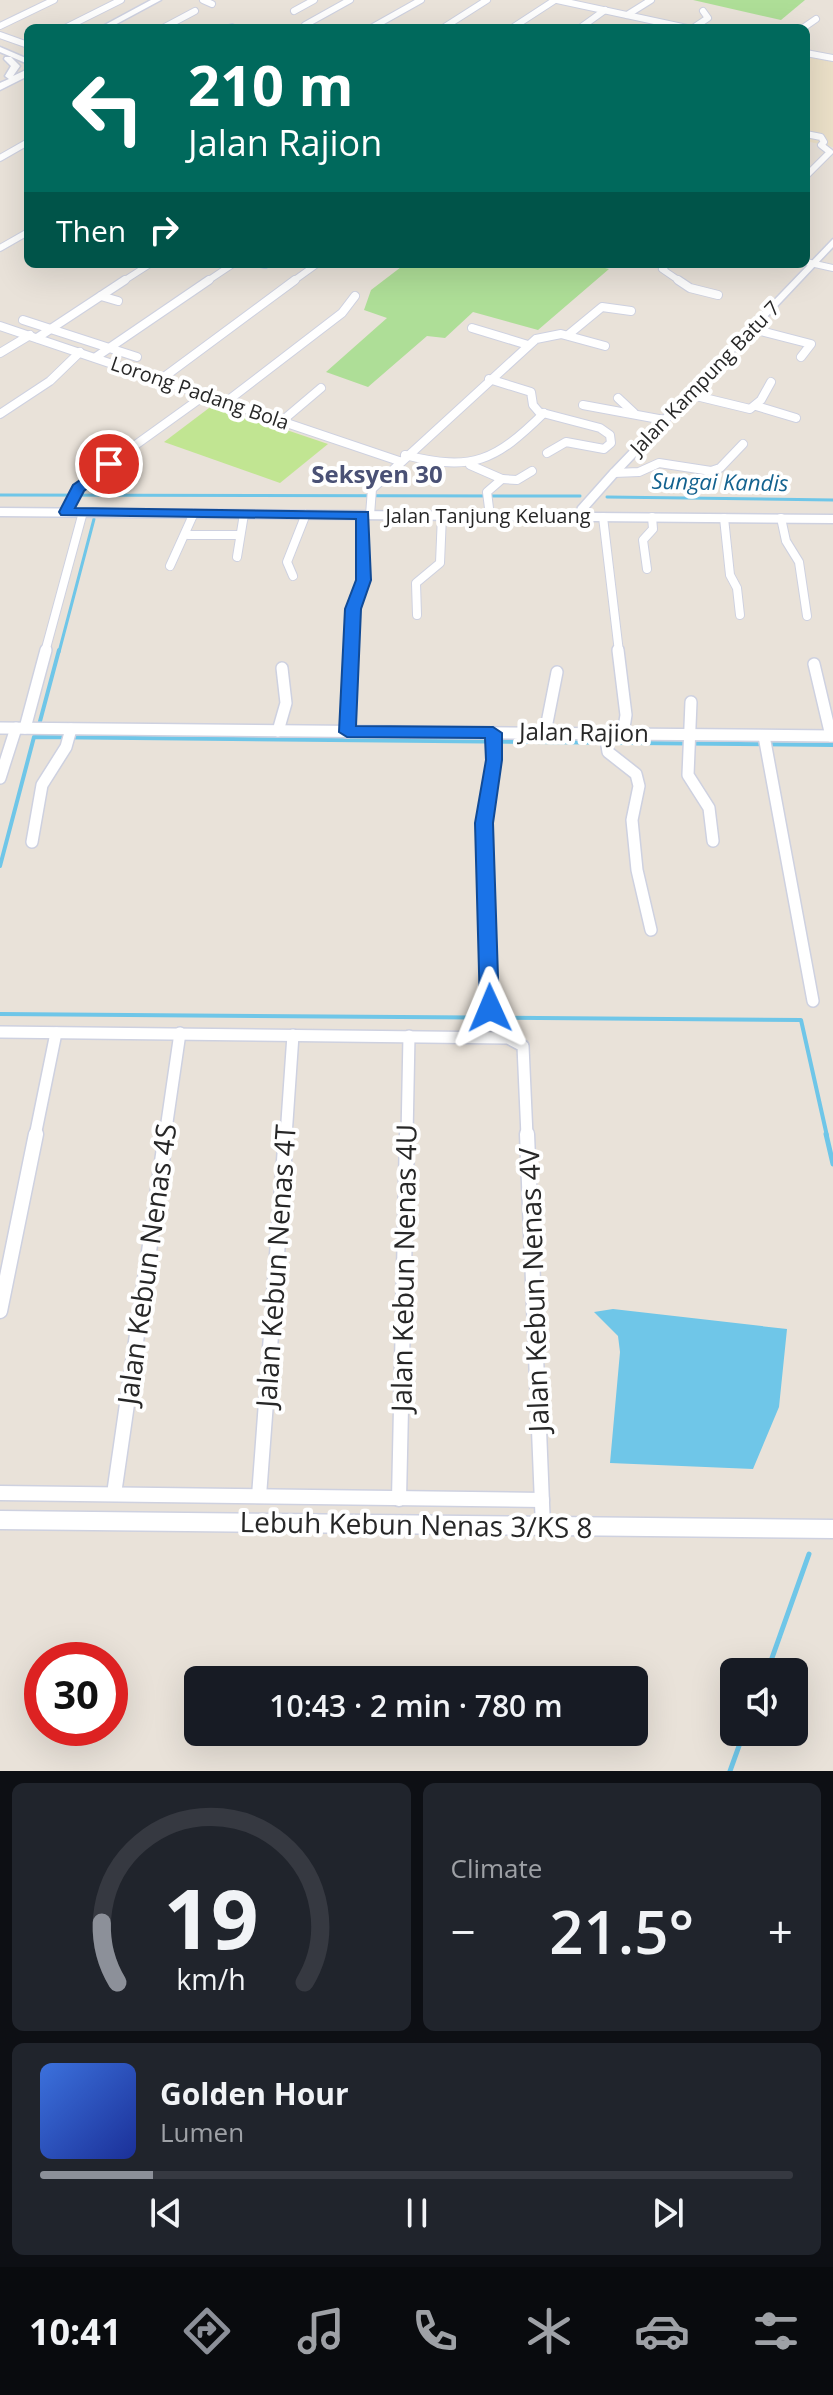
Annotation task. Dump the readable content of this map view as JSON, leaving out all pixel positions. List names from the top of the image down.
{
  "streets": {
    "main road": ["Jalan Tanjung Keluang"],
    "street": [
      "Jalan Kampung Batu 7",
      "Lorong Padang Bola",
      "Jalan Rajion",
      "Jalan Kebun Nenas 4S",
      "Jalan Kebun Nenas 4T",
      "Jalan Kebun Nenas 4U",
      "Jalan Kebun Nenas 4V",
      "Lebuh Kebun Nenas 3/KS 8"
    ]
  },
  "crossings": [
    ["Jalan Kampung Batu 7", "Jalan Tanjung Keluang"],
    ["Jalan Kebun Nenas 4U", "Jalan Kebun Nenas 4V"],
    ["Jalan Kebun Nenas 4V", "Lebuh Kebun Nenas 3/KS 8"]
  ],
  "districts": ["Seksyen 30"],
  "water": ["Sungai Kandis"],
  "page": {
    "turn": ["210 m", "Jalan Rajion"],
    "then": "Then",
    "limit": "30",
    "trip": "10:43 · 2 min · 780 m",
    "tile": "Climate",
    "heat": ["−", "21.5°", "+"],
    "song": ["Golden Hour", "Lumen"],
    "tabs": "10:41",
    "gauge": ["19", "km/h"]
  }
}
